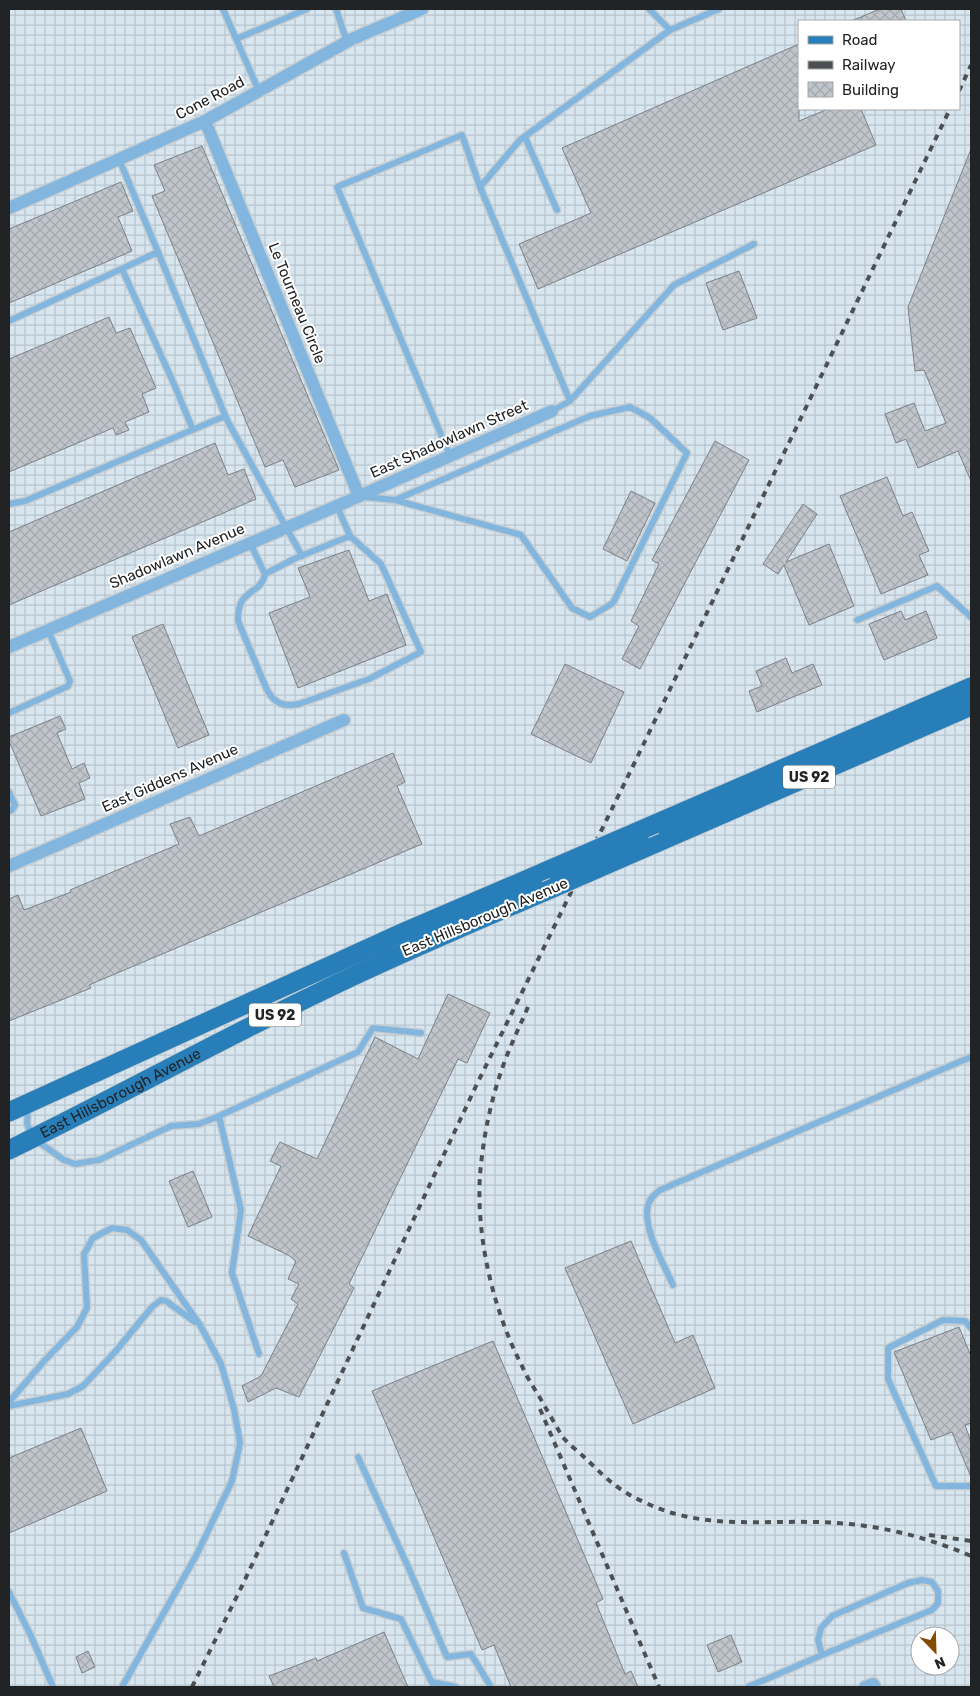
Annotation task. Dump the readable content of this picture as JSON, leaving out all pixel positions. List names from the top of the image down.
{
  "streets": {
    "main road": ["US 92", "East Hillsborough Avenue"],
    "street": [
      "Cone Road",
      "Le Tourneau Circle",
      "East Shadowlawn Street",
      "Shadowlawn Avenue",
      "East Giddens Avenue"
    ]
  },
  "crossings": [
    ["Cone Road", "Le Tourneau Circle"],
    ["Le Tourneau Circle", "East Shadowlawn Street"],
    ["Le Tourneau Circle", "Shadowlawn Avenue"],
    ["East Shadowlawn Street", "Shadowlawn Avenue"]
  ],
  "legend": ["Road", "Railway", "Building"],
  "north": "bottom right"
}
